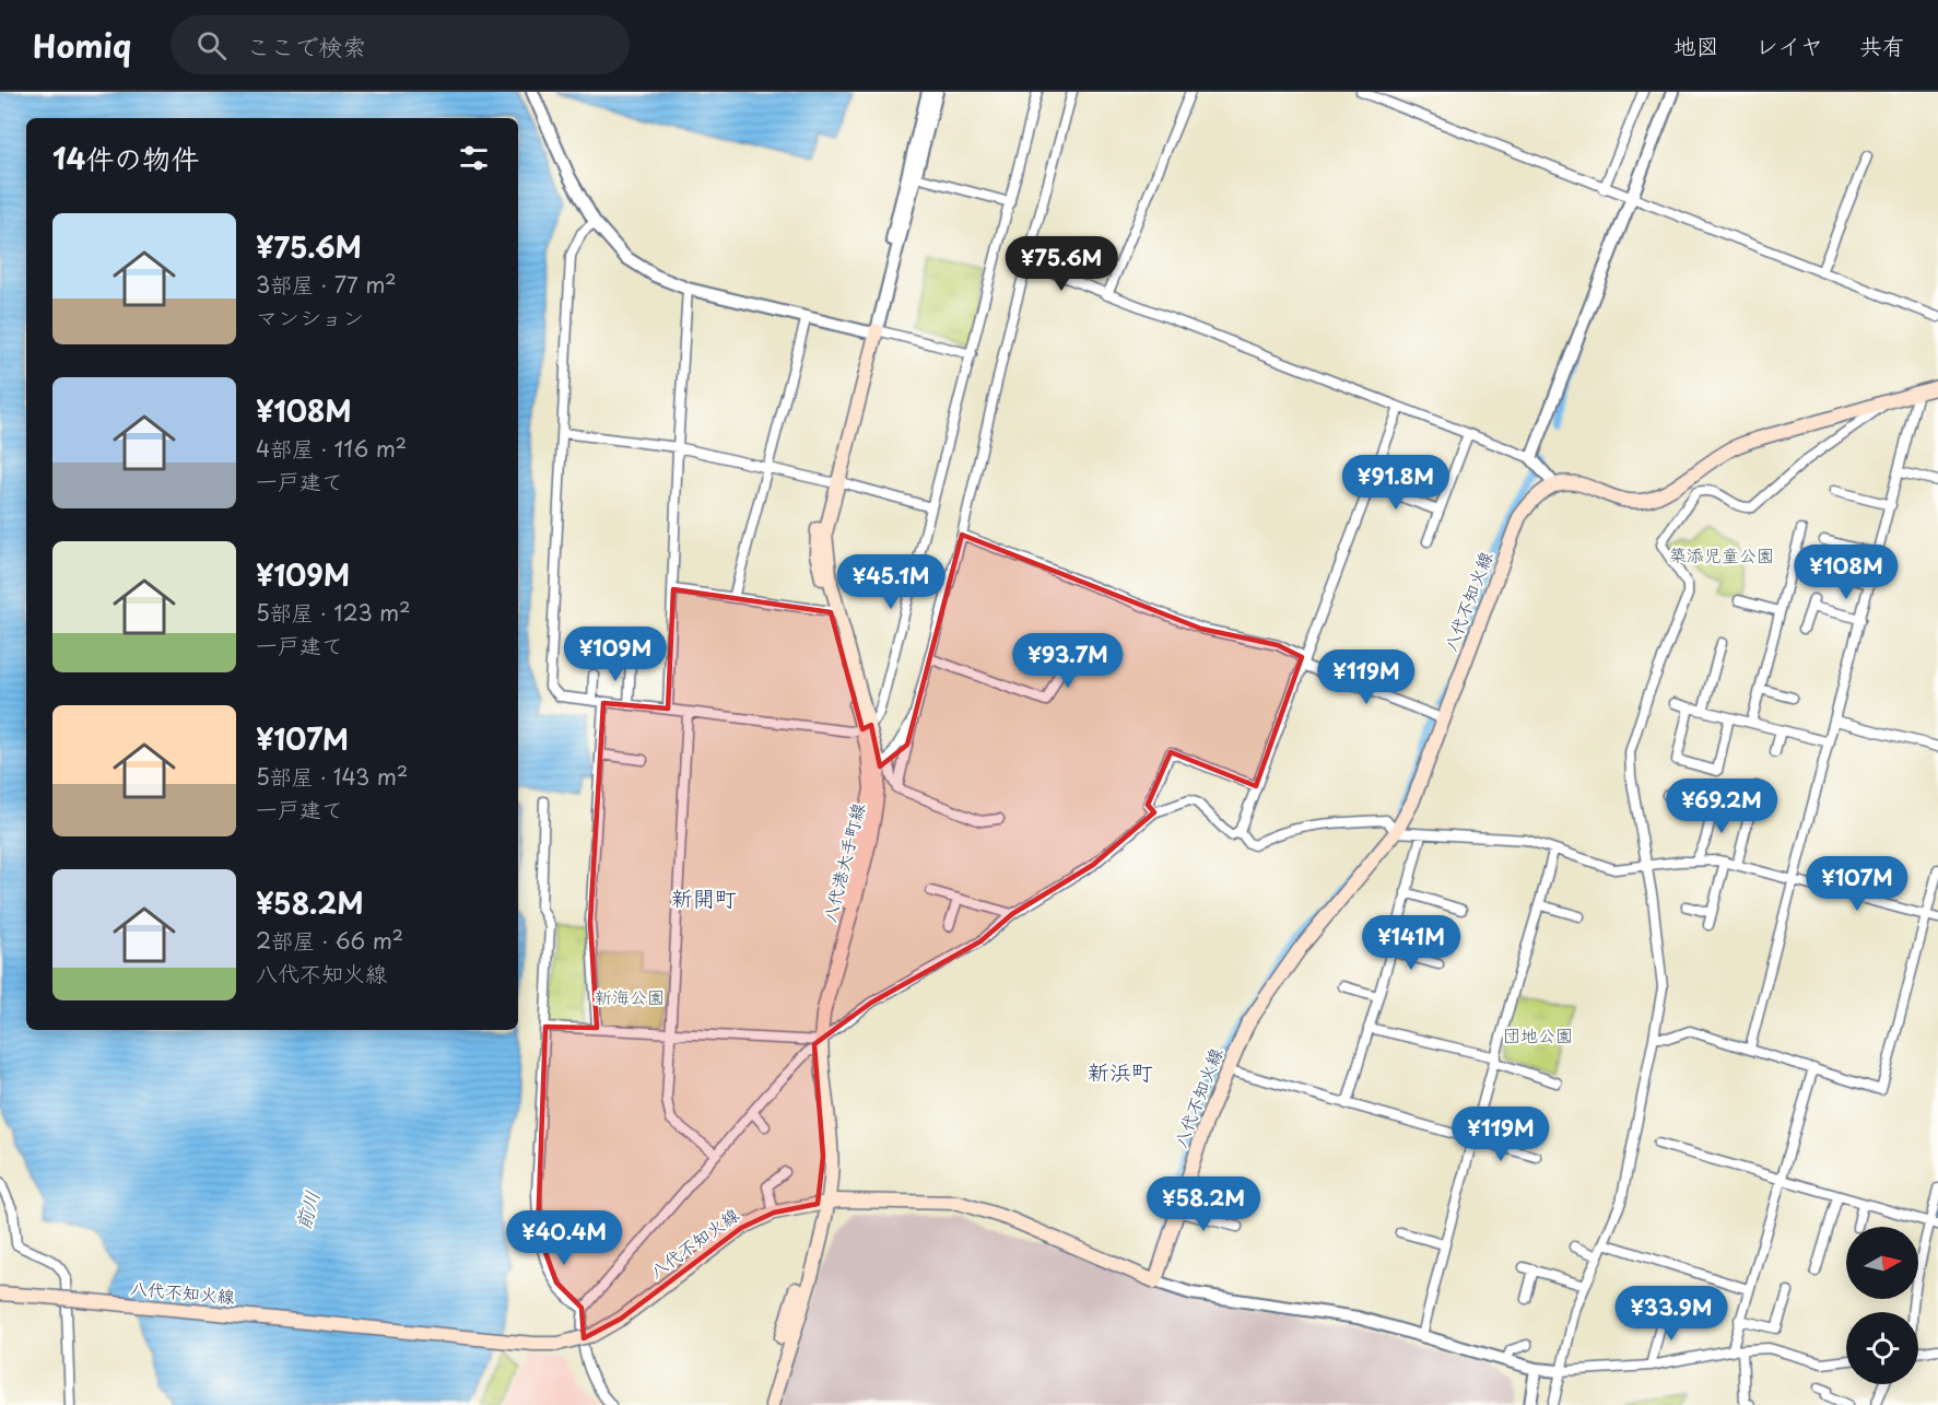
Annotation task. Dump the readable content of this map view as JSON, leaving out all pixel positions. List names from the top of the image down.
{
  "streets": {
    "main road": ["八代不知火線", "八代港大手町線"]
  },
  "crossings": [
    ["八代不知火線", "八代港大手町線"]
  ],
  "districts": ["新開町", "新浜町"],
  "water": ["前川"],
  "parks": ["築添児童公園", "新海公園", "団地公園"],
  "north": "right",
  "page": {
    "header": "Homiq",
    "search": "ここで検索",
    "nav": ["地図", "レイヤ", "共有"],
    "heading": "14件の物件",
    "list": [
      {
        "name": "¥75.6M",
        "note": "3部屋 · 77 m² · マンション"
      },
      {
        "name": "¥108M",
        "note": "4部屋 · 116 m² · 一戸建て"
      },
      {
        "name": "¥109M",
        "note": "5部屋 · 123 m² · 一戸建て"
      },
      {
        "name": "¥107M",
        "note": "5部屋 · 143 m² · 一戸建て"
      },
      {
        "name": "¥58.2M",
        "note": "2部屋 · 66 m² · 八代不知火線"
      }
    ],
    "price": [
      "¥75.6M",
      "¥91.8M",
      "¥108M",
      "¥45.1M",
      "¥109M",
      "¥93.7M",
      "¥119M",
      "¥69.2M",
      "¥107M",
      "¥141M",
      "¥119M",
      "¥58.2M",
      "¥40.4M",
      "¥33.9M"
    ]
  }
}
